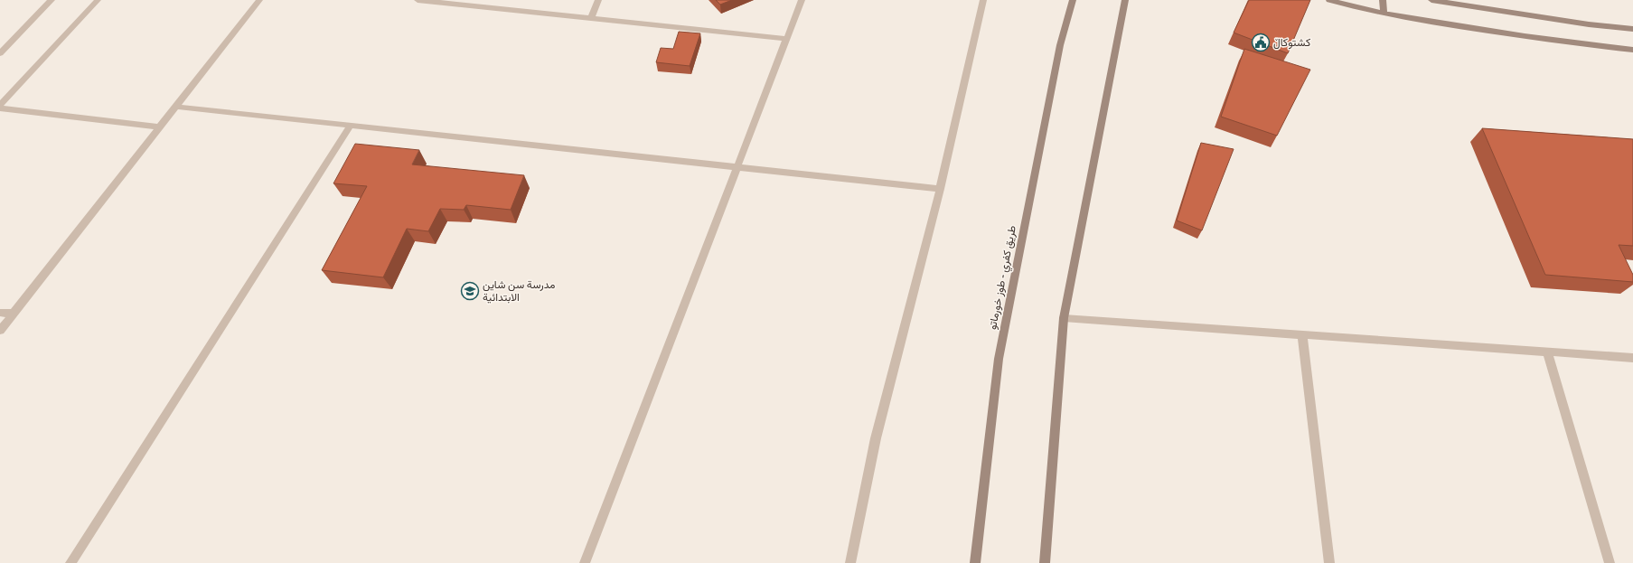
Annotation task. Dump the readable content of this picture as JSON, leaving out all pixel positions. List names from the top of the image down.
{
  "streets": {
    "main road": ["طريق كفري - طوز خورماتو"]
  },
  "places": {
    "public building": ["کشتوکاڵ"],
    "school or university": ["مدرسة سن شاين الابتدائية"]
  }
}
